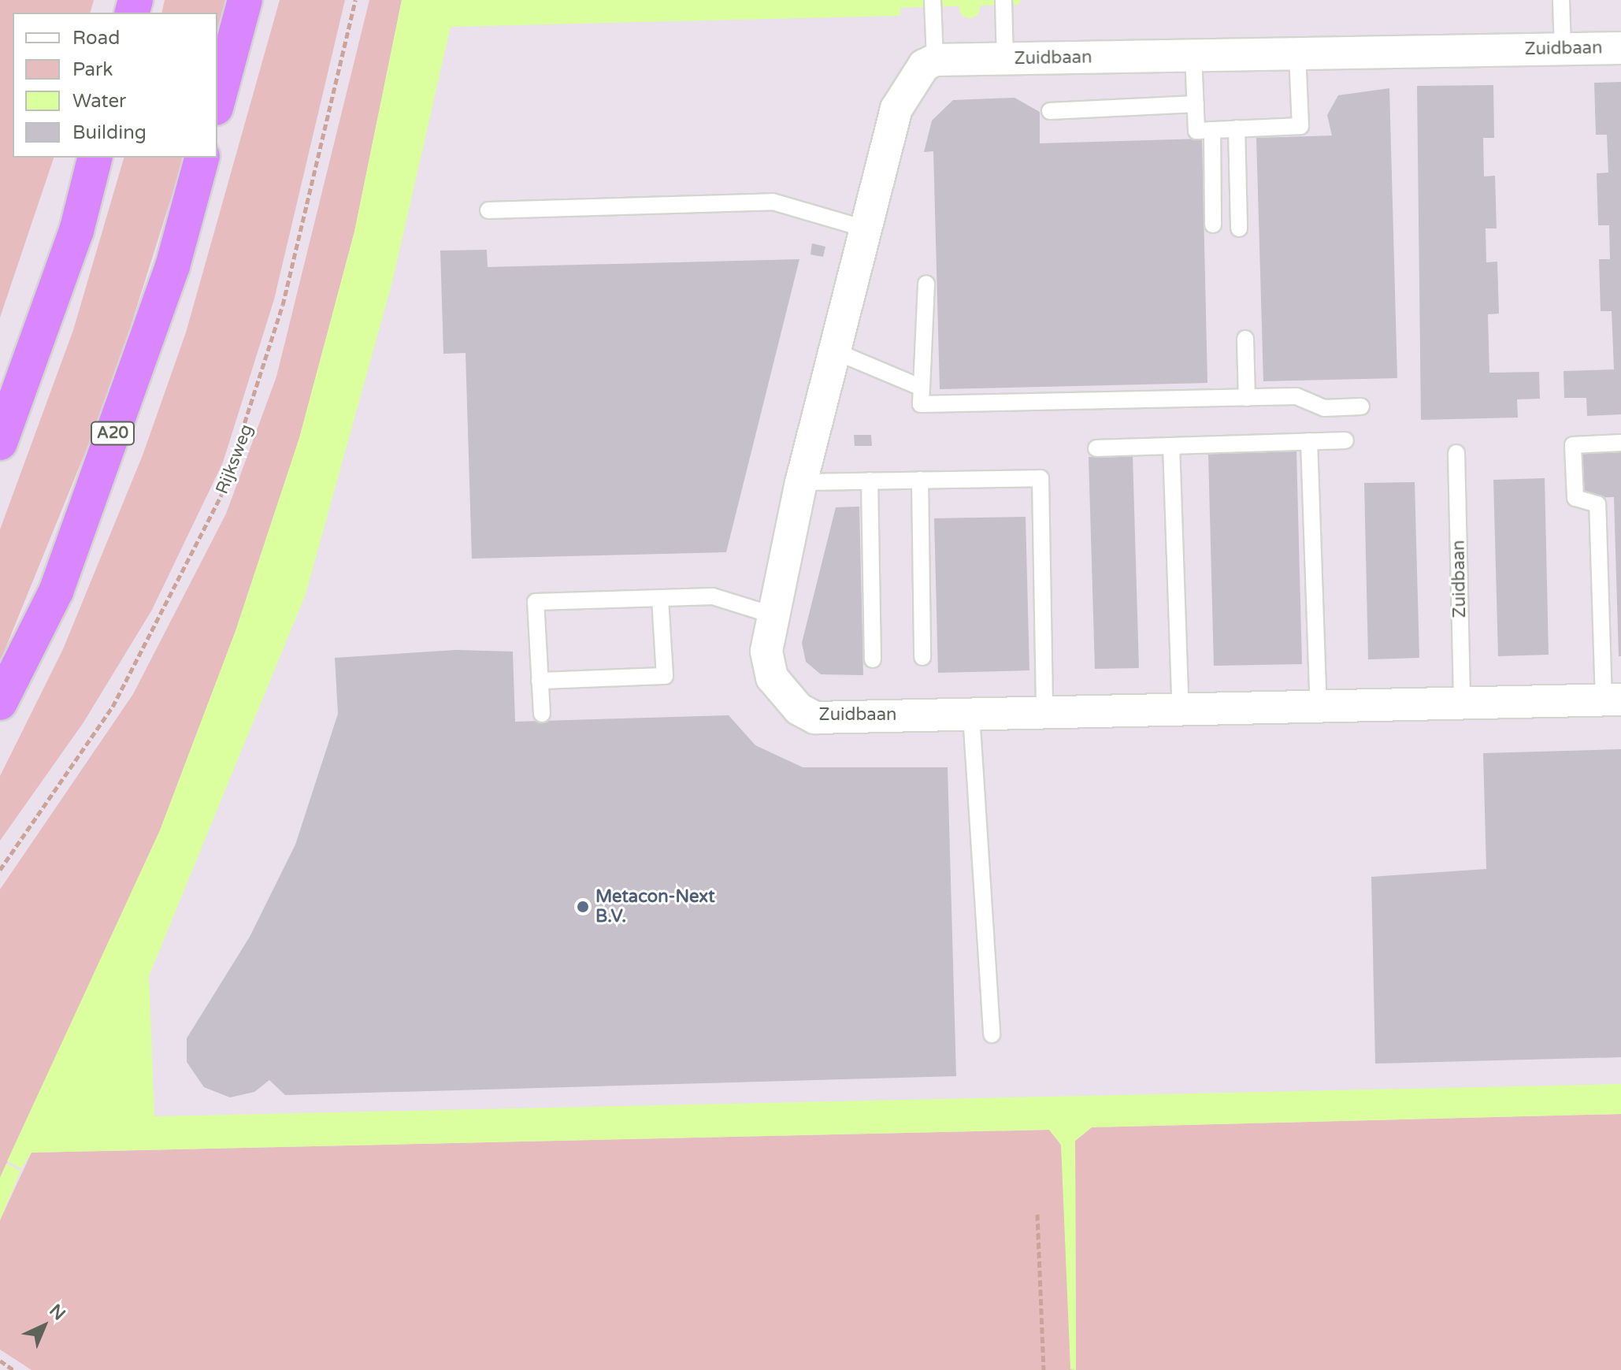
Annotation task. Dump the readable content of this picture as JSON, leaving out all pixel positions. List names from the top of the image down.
{
  "streets": {
    "highway": ["A20"],
    "street": ["Zuidbaan"],
    "path": ["Rijksweg"]
  },
  "places": ["Metacon-Next B.V."],
  "legend": [
    "Road",
    "Park",
    "Water",
    "Building"
  ],
  "north": "top right"
}
